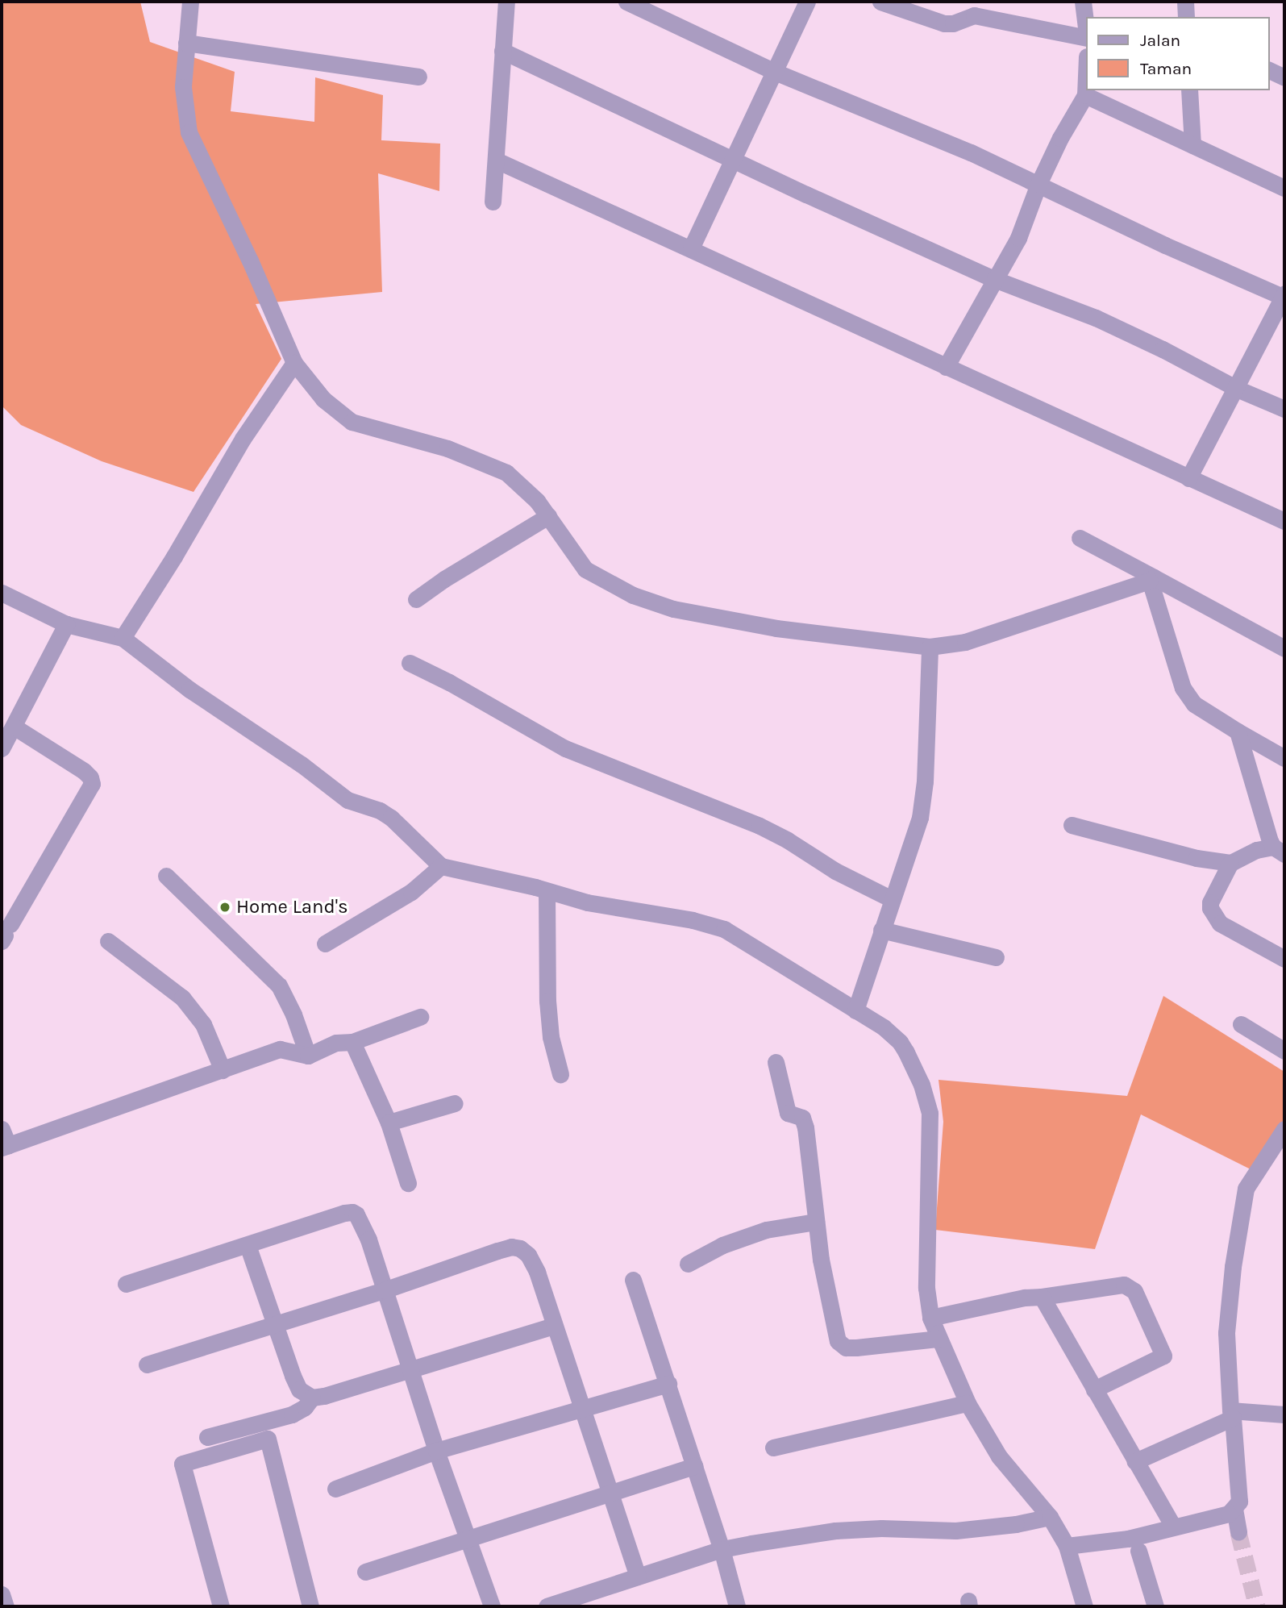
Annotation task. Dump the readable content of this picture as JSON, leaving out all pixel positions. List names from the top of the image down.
{
  "places": ["Home Land's"],
  "legend": ["Jalan", "Taman"]
}
